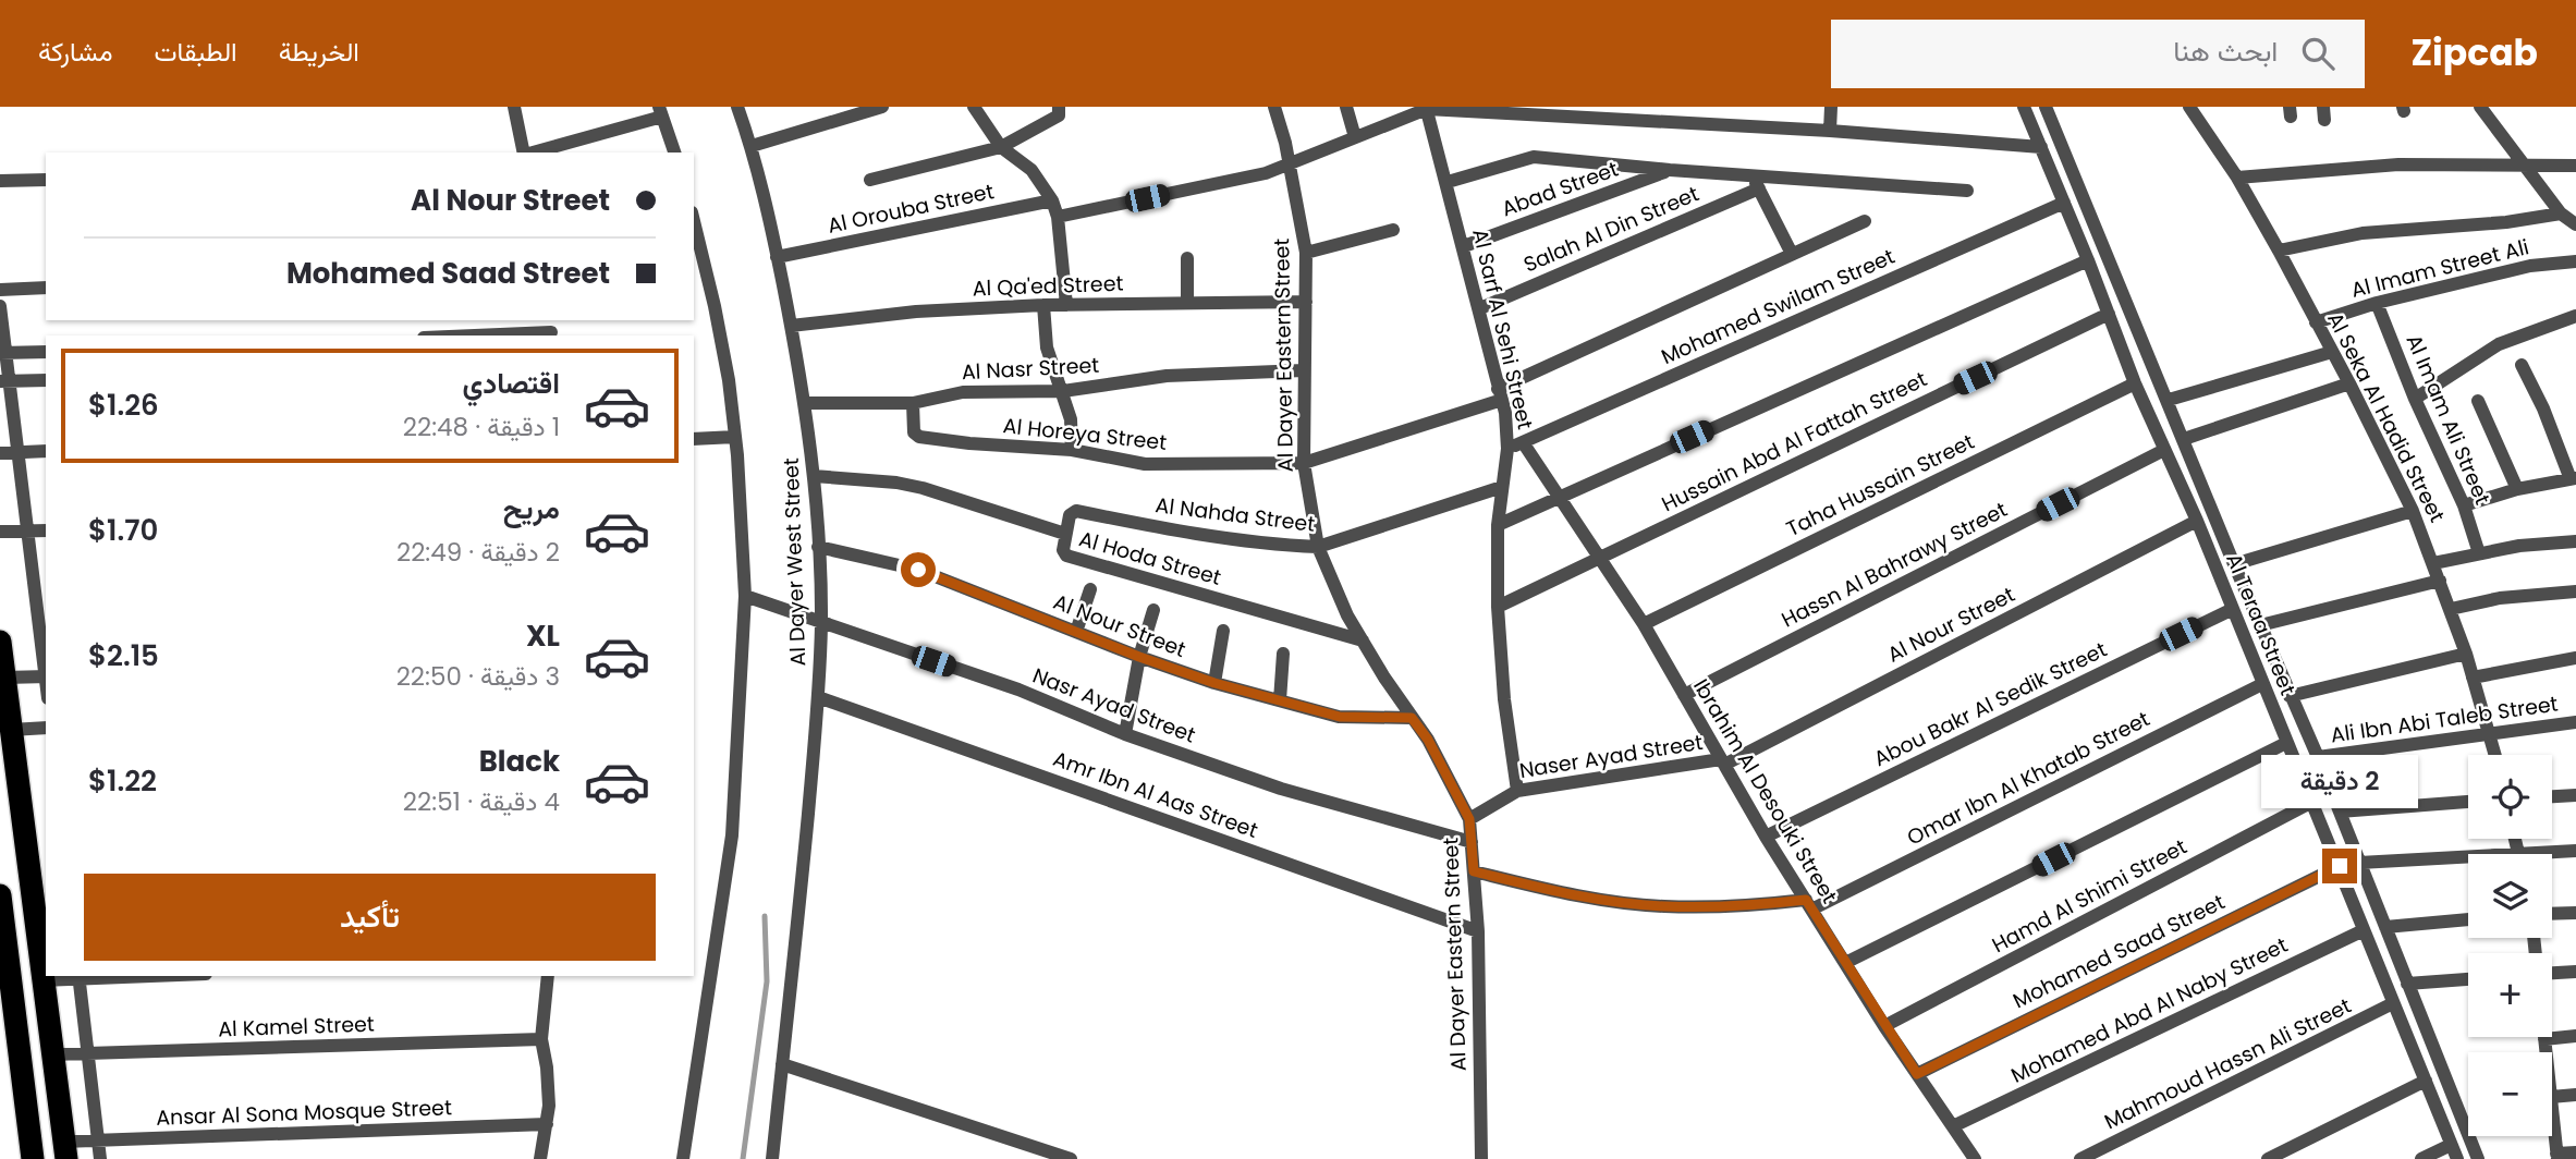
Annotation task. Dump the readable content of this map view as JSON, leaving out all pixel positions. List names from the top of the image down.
{
  "streets": {
    "street": [
      "Abad Street",
      "Al Orouba Street",
      "Salah Al Din Street",
      "Al Imam Street Ali",
      "Al Qa'ed Street",
      "Mohamed Swilam Street",
      "Al Sarf Al Sehi Street",
      "Al Dayer Eastern Street",
      "Al Nasr Street",
      "Al Seka Al Hadid Street",
      "Al Imam Ali Street",
      "Al Horeya Street",
      "Hussain Abd Al Fattah Street",
      "Taha Hussain Street",
      "Al Nahda Street",
      "Al Hoda Street",
      "Al Dayer West Street",
      "Hassn Al Bahrawy Street",
      "Al Nour Street",
      "Al Teraa Street",
      "Abou Bakr Al Sedik Street",
      "Nasr Ayad Street",
      "Ali Ibn Abi Taleb Street",
      "Naser Ayad Street",
      "Omar Ibn Al Khatab Street",
      "Ibrahim Al Desouki Street",
      "Amr Ibn Al Aas Street",
      "Hamd Al Shimi Street",
      "Mohamed Saad Street",
      "Mohamed Abd Al Naby Street",
      "Al Kamel Street",
      "Mahmoud Hassn Ali Street",
      "Ansar Al Sona Mosque Street"
    ]
  },
  "crossings": [
    ["Abad Street", "Al Sarf Al Sehi Street"],
    ["Al Orouba Street", "Al Dayer West Street"],
    ["Salah Al Din Street", "Al Sarf Al Sehi Street"],
    ["Al Imam Street Ali", "Al Seka Al Hadid Street"],
    ["Al Imam Street Ali", "Al Imam Ali Street"],
    ["Al Qa'ed Street", "Al Dayer Eastern Street"],
    ["Al Qa'ed Street", "Al Dayer West Street"],
    ["Mohamed Swilam Street", "Al Sarf Al Sehi Street"],
    ["Mohamed Swilam Street", "Al Teraa Street"],
    ["Mohamed Swilam Street", "Ibrahim Al Desouki Street"],
    ["Al Sarf Al Sehi Street", "Al Horeya Street"],
    ["Al Sarf Al Sehi Street", "Hussain Abd Al Fattah Street"],
    ["Al Sarf Al Sehi Street", "Al Nahda Street"],
    ["Al Sarf Al Sehi Street", "Naser Ayad Street"],
    ["Al Dayer Eastern Street", "Al Nasr Street"],
    ["Al Dayer Eastern Street", "Al Horeya Street"],
    ["Al Dayer Eastern Street", "Al Nahda Street"],
    ["Al Dayer Eastern Street", "Al Hoda Street"],
    ["Al Dayer Eastern Street", "Al Nour Street"],
    ["Al Dayer Eastern Street", "Nasr Ayad Street"],
    ["Al Dayer Eastern Street", "Naser Ayad Street"],
    ["Al Dayer Eastern Street", "Amr Ibn Al Aas Street"],
    ["Al Nasr Street", "Al Horeya Street"],
    ["Al Nasr Street", "Al Dayer West Street"],
    ["Al Seka Al Hadid Street", "Ali Ibn Abi Taleb Street"],
    ["Hussain Abd Al Fattah Street", "Al Teraa Street"],
    ["Hussain Abd Al Fattah Street", "Ibrahim Al Desouki Street"],
    ["Taha Hussain Street", "Al Teraa Street"],
    ["Taha Hussain Street", "Ibrahim Al Desouki Street"],
    ["Al Nahda Street", "Al Hoda Street"],
    ["Al Hoda Street", "Al Dayer West Street"],
    ["Al Dayer West Street", "Al Nour Street"],
    ["Al Dayer West Street", "Nasr Ayad Street"],
    ["Al Dayer West Street", "Amr Ibn Al Aas Street"],
    ["Hassn Al Bahrawy Street", "Al Teraa Street"],
    ["Hassn Al Bahrawy Street", "Ibrahim Al Desouki Street"],
    ["Al Nour Street", "Al Teraa Street"],
    ["Al Nour Street", "Naser Ayad Street"],
    ["Al Nour Street", "Ibrahim Al Desouki Street"],
    ["Al Teraa Street", "Abou Bakr Al Sedik Street"],
    ["Al Teraa Street", "Ali Ibn Abi Taleb Street"],
    ["Al Teraa Street", "Omar Ibn Al Khatab Street"],
    ["Al Teraa Street", "Hamd Al Shimi Street"],
    ["Al Teraa Street", "Mohamed Saad Street"],
    ["Al Teraa Street", "Mohamed Abd Al Naby Street"],
    ["Al Teraa Street", "Mahmoud Hassn Ali Street"],
    ["Abou Bakr Al Sedik Street", "Ibrahim Al Desouki Street"],
    ["Naser Ayad Street", "Ibrahim Al Desouki Street"],
    ["Omar Ibn Al Khatab Street", "Ibrahim Al Desouki Street"],
    ["Ibrahim Al Desouki Street", "Hamd Al Shimi Street"],
    ["Ibrahim Al Desouki Street", "Mohamed Saad Street"],
    ["Ibrahim Al Desouki Street", "Mohamed Abd Al Naby Street"]
  ],
  "page": {
    "header": "Zipcab",
    "search": "ابحث هنا",
    "nav": ["الخريطة", "الطبقات", "مشاركة"],
    "banner": ["Al Nour Street", "Mohamed Saad Street"],
    "list": [
      {
        "name": "اقتصادي",
        "note": "1 دقيقة · 22:48",
        "value": "$1.26"
      },
      {
        "name": "مريح",
        "note": "2 دقيقة · 22:49",
        "value": "$1.70"
      },
      {
        "name": "XL",
        "note": "3 دقيقة · 22:50",
        "value": "$2.15"
      },
      {
        "name": "Black",
        "note": "4 دقيقة · 22:51",
        "value": "$1.22"
      }
    ],
    "map_buttons": ["+", "−"],
    "bubble": "2 دقيقة",
    "buttons": "تأكيد"
  }
}
